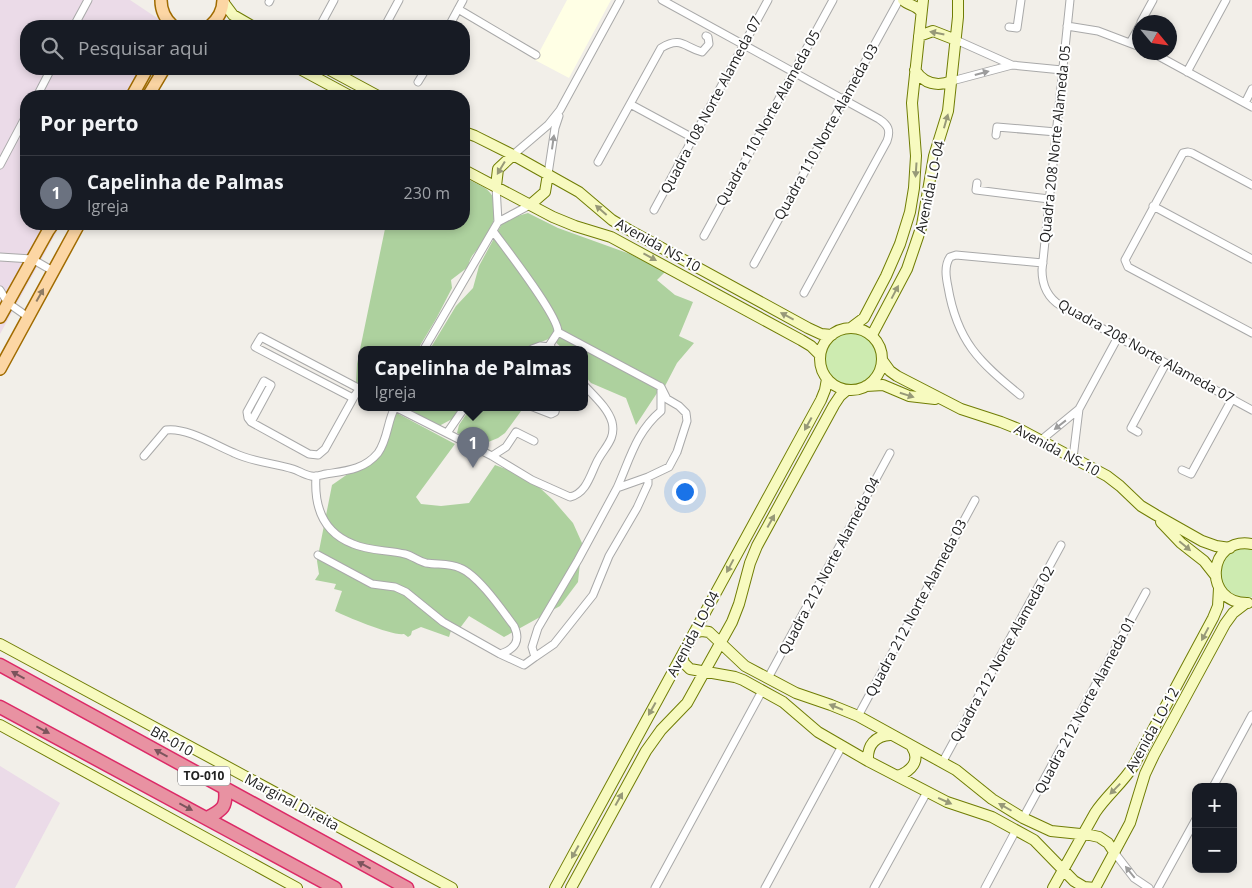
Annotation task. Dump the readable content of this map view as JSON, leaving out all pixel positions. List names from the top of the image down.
{
  "streets": {
    "highway": ["BR-010", "TO-010"],
    "street": [
      "Quadra 108 Norte Alameda 07",
      "Quadra 110 Norte Alameda 05",
      "Quadra 110 Norte Alameda 03",
      "Quadra 208 Norte Alameda 05",
      "Avenida LO-04",
      "Avenida NS-10",
      "Quadra 208 Norte Alameda 07",
      "Quadra 212 Norte Alameda 04",
      "Quadra 212 Norte Alameda 03",
      "Quadra 212 Norte Alameda 02",
      "Quadra 212 Norte Alameda 01",
      "Avenida LO-12",
      "Marginal Direita"
    ]
  },
  "crossings": [
    ["Quadra 208 Norte Alameda 05", "Quadra 208 Norte Alameda 07"],
    ["Avenida LO-04", "Avenida NS-10"],
    ["Avenida NS-10", "Avenida LO-12"]
  ],
  "north": "bottom right",
  "page": {
    "search": "Pesquisar aqui",
    "heading": "Por perto",
    "list": [
      {
        "mark": "1",
        "name": "Capelinha de Palmas",
        "note": "Igreja",
        "value": "230 m"
      }
    ],
    "popup": ["Capelinha de Palmas", "Igreja"],
    "pins": "1",
    "map_buttons": ["+", "−"]
  }
}
